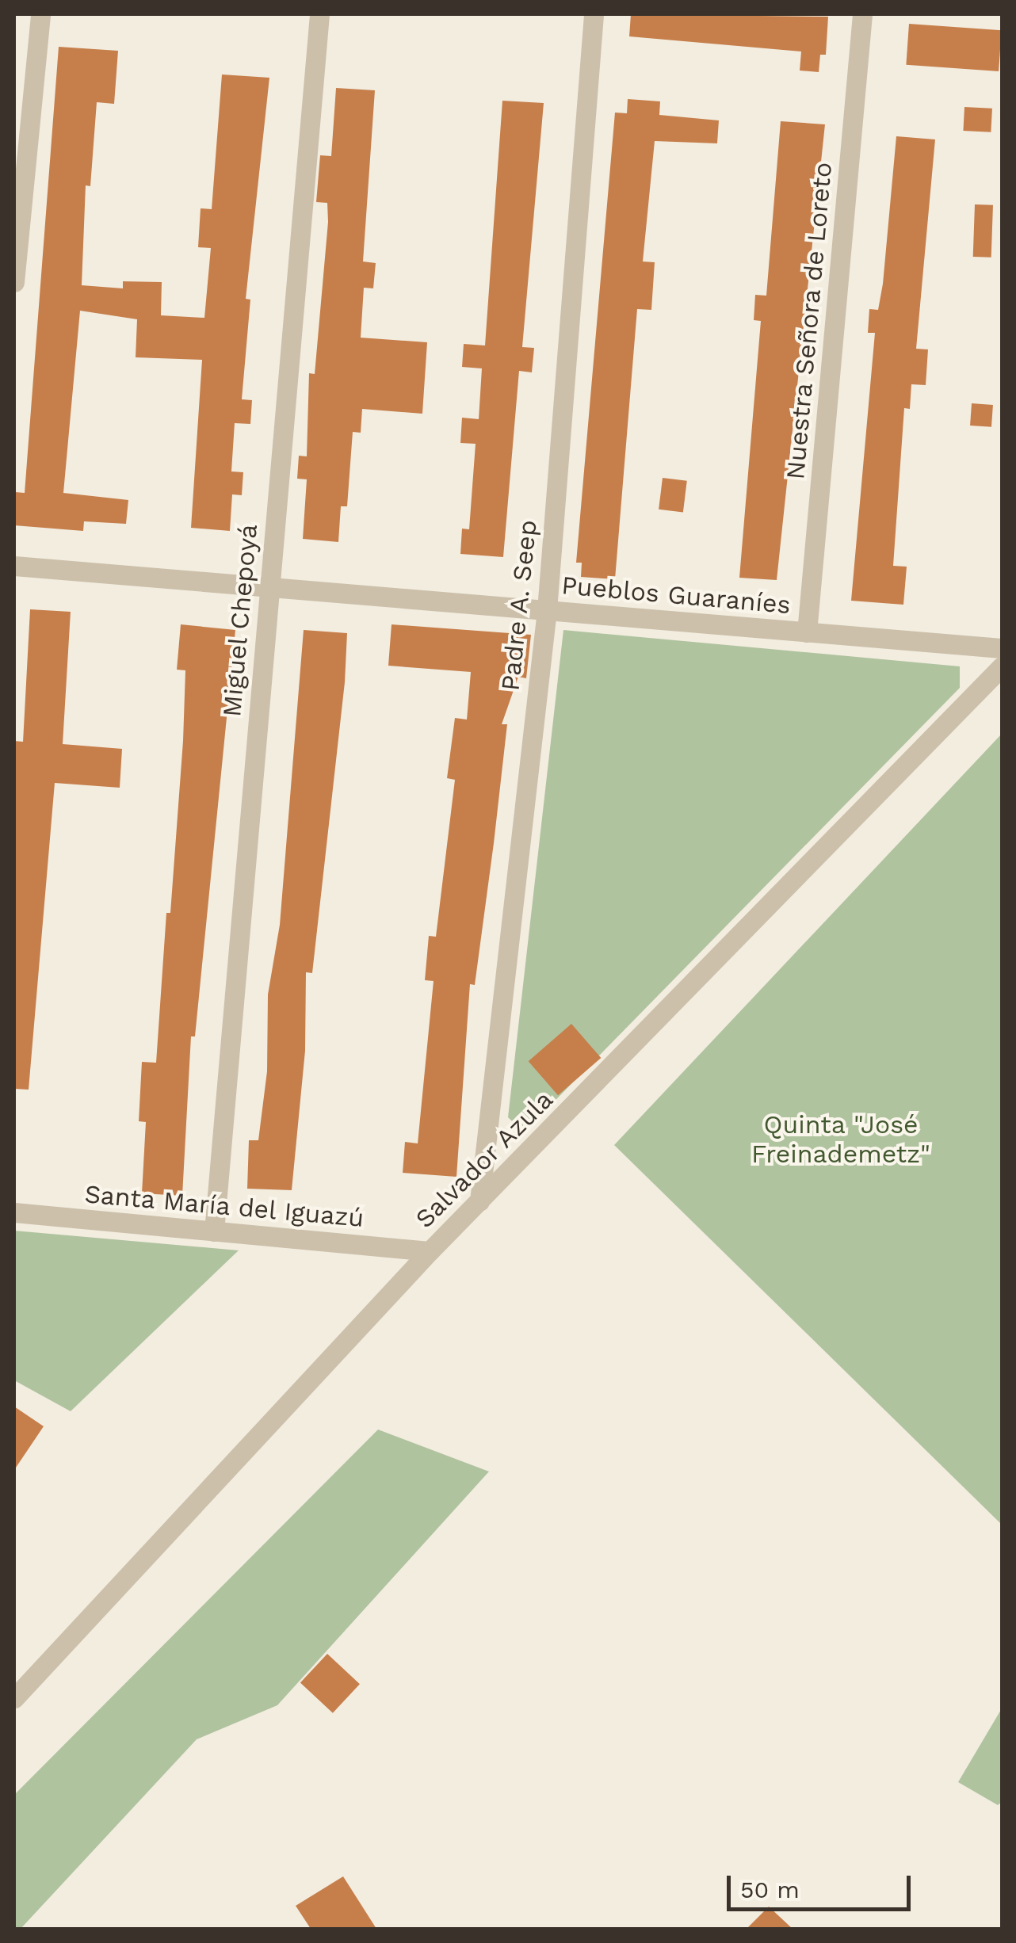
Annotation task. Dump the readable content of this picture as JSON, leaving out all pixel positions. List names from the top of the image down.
{
  "streets": {
    "street": [
      "Nuestra Señora de Loreto",
      "Pueblos Guaraníes",
      "Padre A. Seep",
      "Miguel Chepoyá",
      "Salvador Azula",
      "Santa María del Iguazú"
    ]
  },
  "crossings": [
    ["Nuestra Señora de Loreto", "Pueblos Guaraníes"],
    ["Pueblos Guaraníes", "Padre A. Seep"],
    ["Pueblos Guaraníes", "Miguel Chepoyá"],
    ["Padre A. Seep", "Salvador Azula"],
    ["Miguel Chepoyá", "Santa María del Iguazú"],
    ["Salvador Azula", "Santa María del Iguazú"]
  ],
  "parks": ["Quinta \"José Freinademetz\""],
  "scale_bar": "50 m"
}
